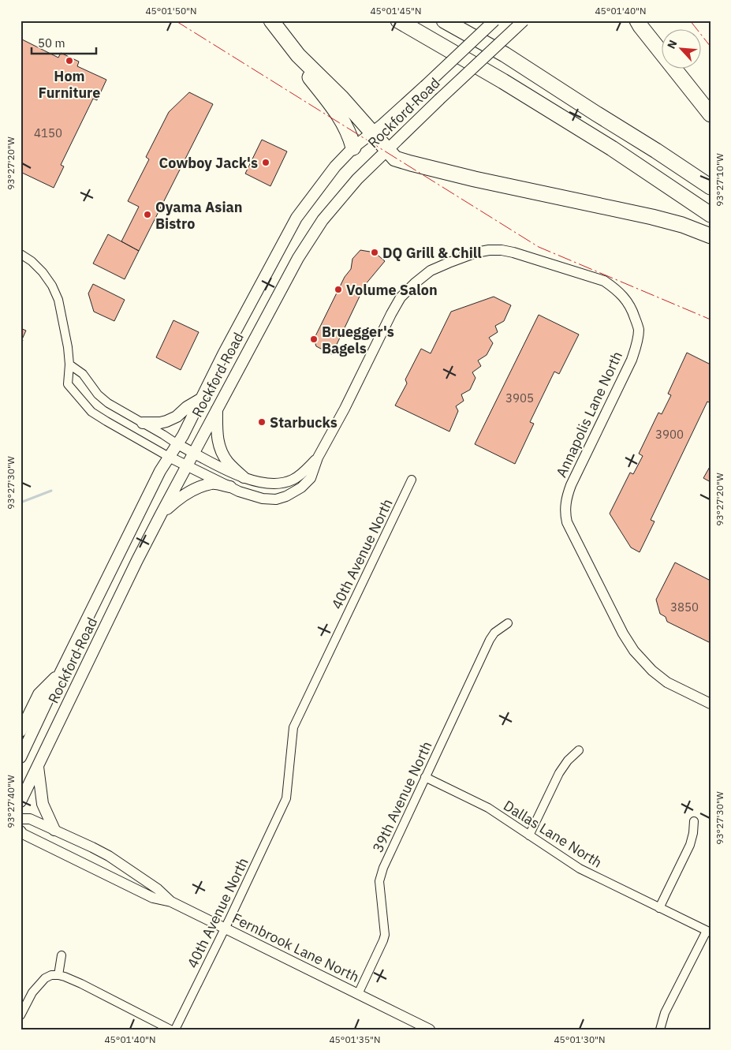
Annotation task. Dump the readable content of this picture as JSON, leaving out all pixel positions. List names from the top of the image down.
{
  "streets": {
    "main road": ["Rockford Road"],
    "street": [
      "Annapolis Lane North",
      "40th Avenue North",
      "39th Avenue North",
      "Dallas Lane North",
      "Fernbrook Lane North"
    ]
  },
  "crossings": [
    ["Rockford Road", "Annapolis Lane North"],
    ["40th Avenue North", "Fernbrook Lane North"],
    ["39th Avenue North", "Dallas Lane North"],
    ["39th Avenue North", "Fernbrook Lane North"]
  ],
  "places": [
    "Hom Furniture",
    "Cowboy Jack's",
    "Oyama Asian Bistro",
    "DQ Grill & Chill",
    "Volume Salon",
    "Bruegger's Bagels",
    "Starbucks"
  ],
  "house_numbers": [
    "4150",
    "3905",
    "3900",
    "3850"
  ],
  "scale_bar": "50 m",
  "north": "top left",
  "coordinates": [
    "45°01'50\"N",
    "45°01'45\"N",
    "45°01'40\"N",
    "93°27'20\"W",
    "93°27'10\"W",
    "93°27'30\"W",
    "93°27'40\"W",
    "45°01'35\"N",
    "45°01'30\"N"
  ]
}
